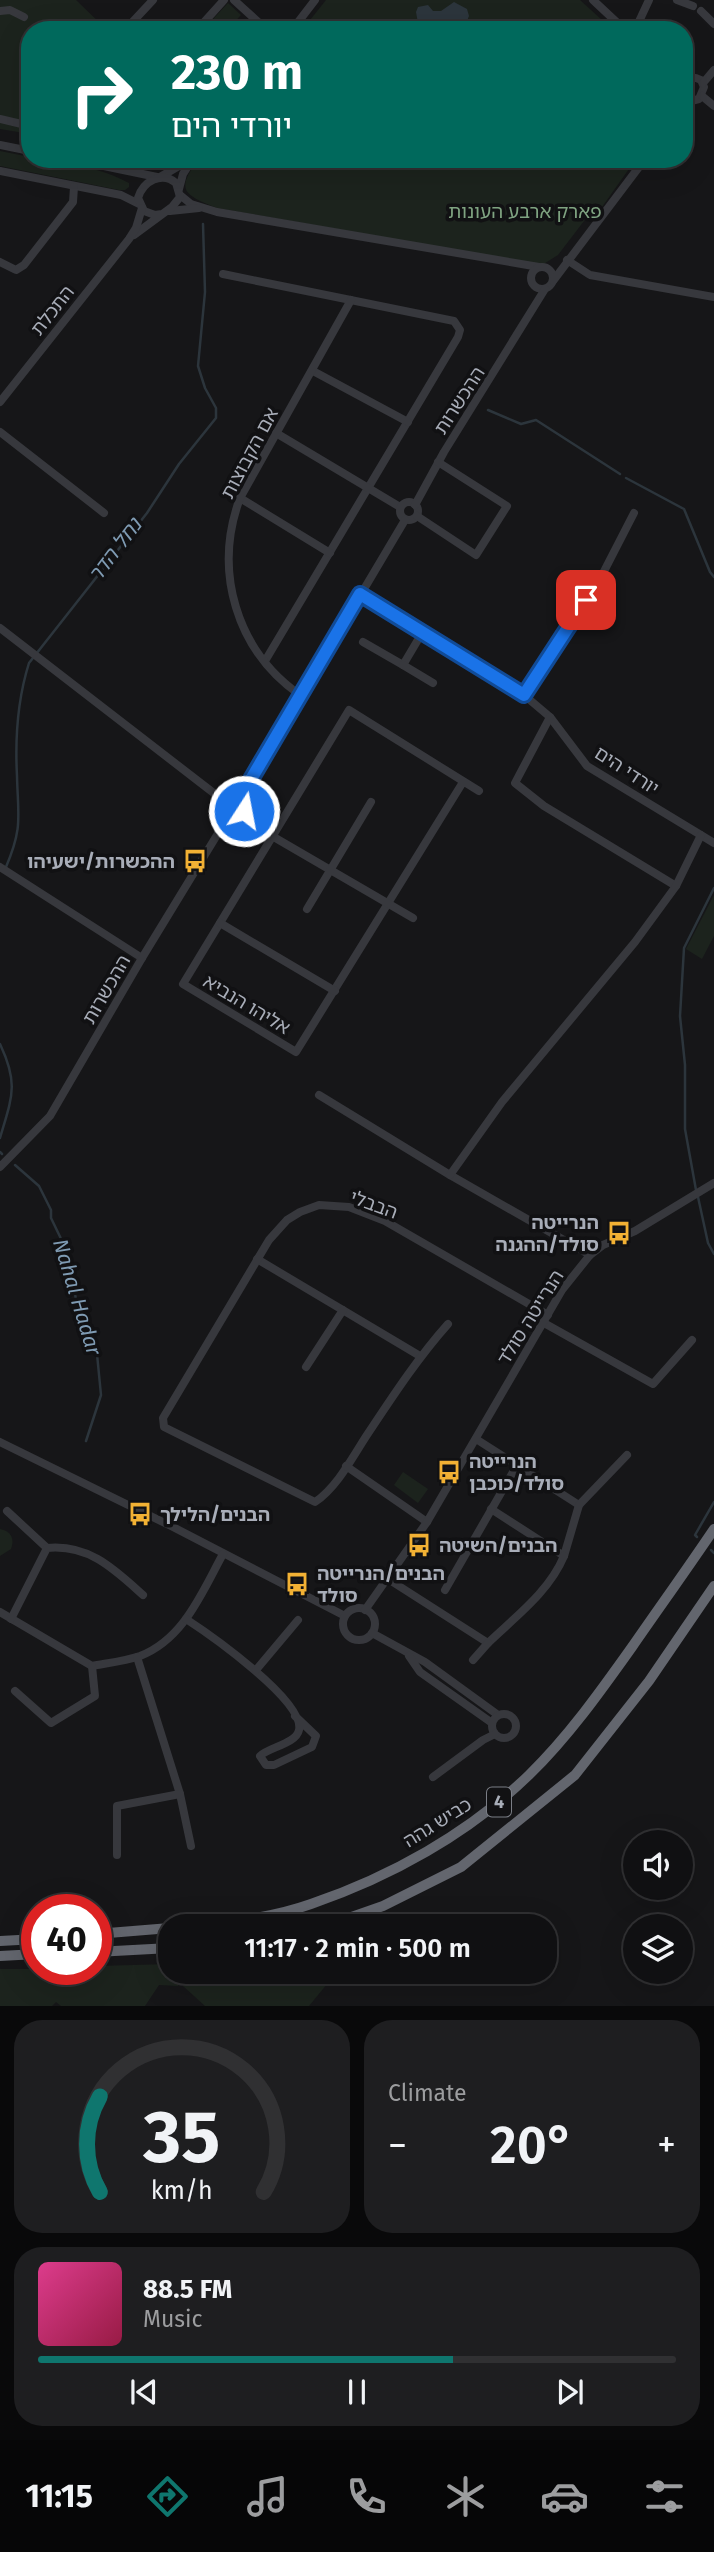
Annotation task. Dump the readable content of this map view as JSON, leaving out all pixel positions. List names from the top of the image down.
{
  "streets": {
    "highway": ["4", "כביש גהה"],
    "street": [
      "התכלת",
      "ההכשרות",
      "אם הקבוצות",
      "יורדי הים",
      "אליהו הנביא",
      "הבבלי",
      "הנרייטה סולד"
    ]
  },
  "crossings": [
    ["הבבלי", "הנרייטה סולד"]
  ],
  "water": ["נחל הדר", "Nahal Hadar"],
  "parks": ["פארק ארבע העונות"],
  "places": {
    "bus stop": [
      "ההכשרות/ישעיהו",
      "הנרייטה סולד/ההגנה",
      "הנרייטה סולד/כוכבן",
      "הבנים/הלילך",
      "הבנים/השיטה",
      "הבנים/הנרייטה סולד"
    ]
  },
  "page": {
    "turn": ["230 m", "יורדי הים"],
    "limit": "40",
    "trip": "11:17 · 2 min · 500 m",
    "tile": "Climate",
    "heat": ["−", "20°", "+"],
    "song": ["88.5 FM", "Music"],
    "tabs": "11:15",
    "gauge": ["35", "km/h"]
  }
}
